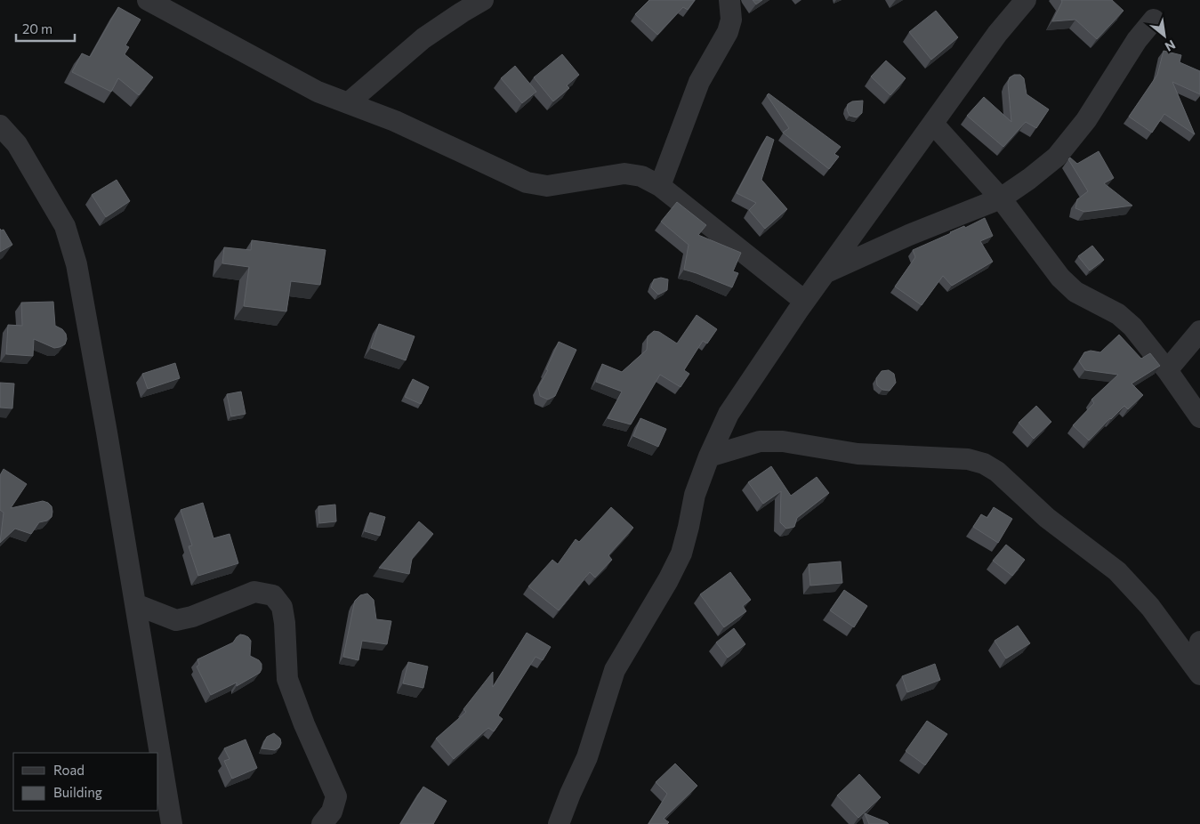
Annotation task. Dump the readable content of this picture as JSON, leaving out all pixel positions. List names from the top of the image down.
{
  "legend": ["Road", "Building"],
  "scale_bar": "20 m",
  "north": "bottom right"
}
